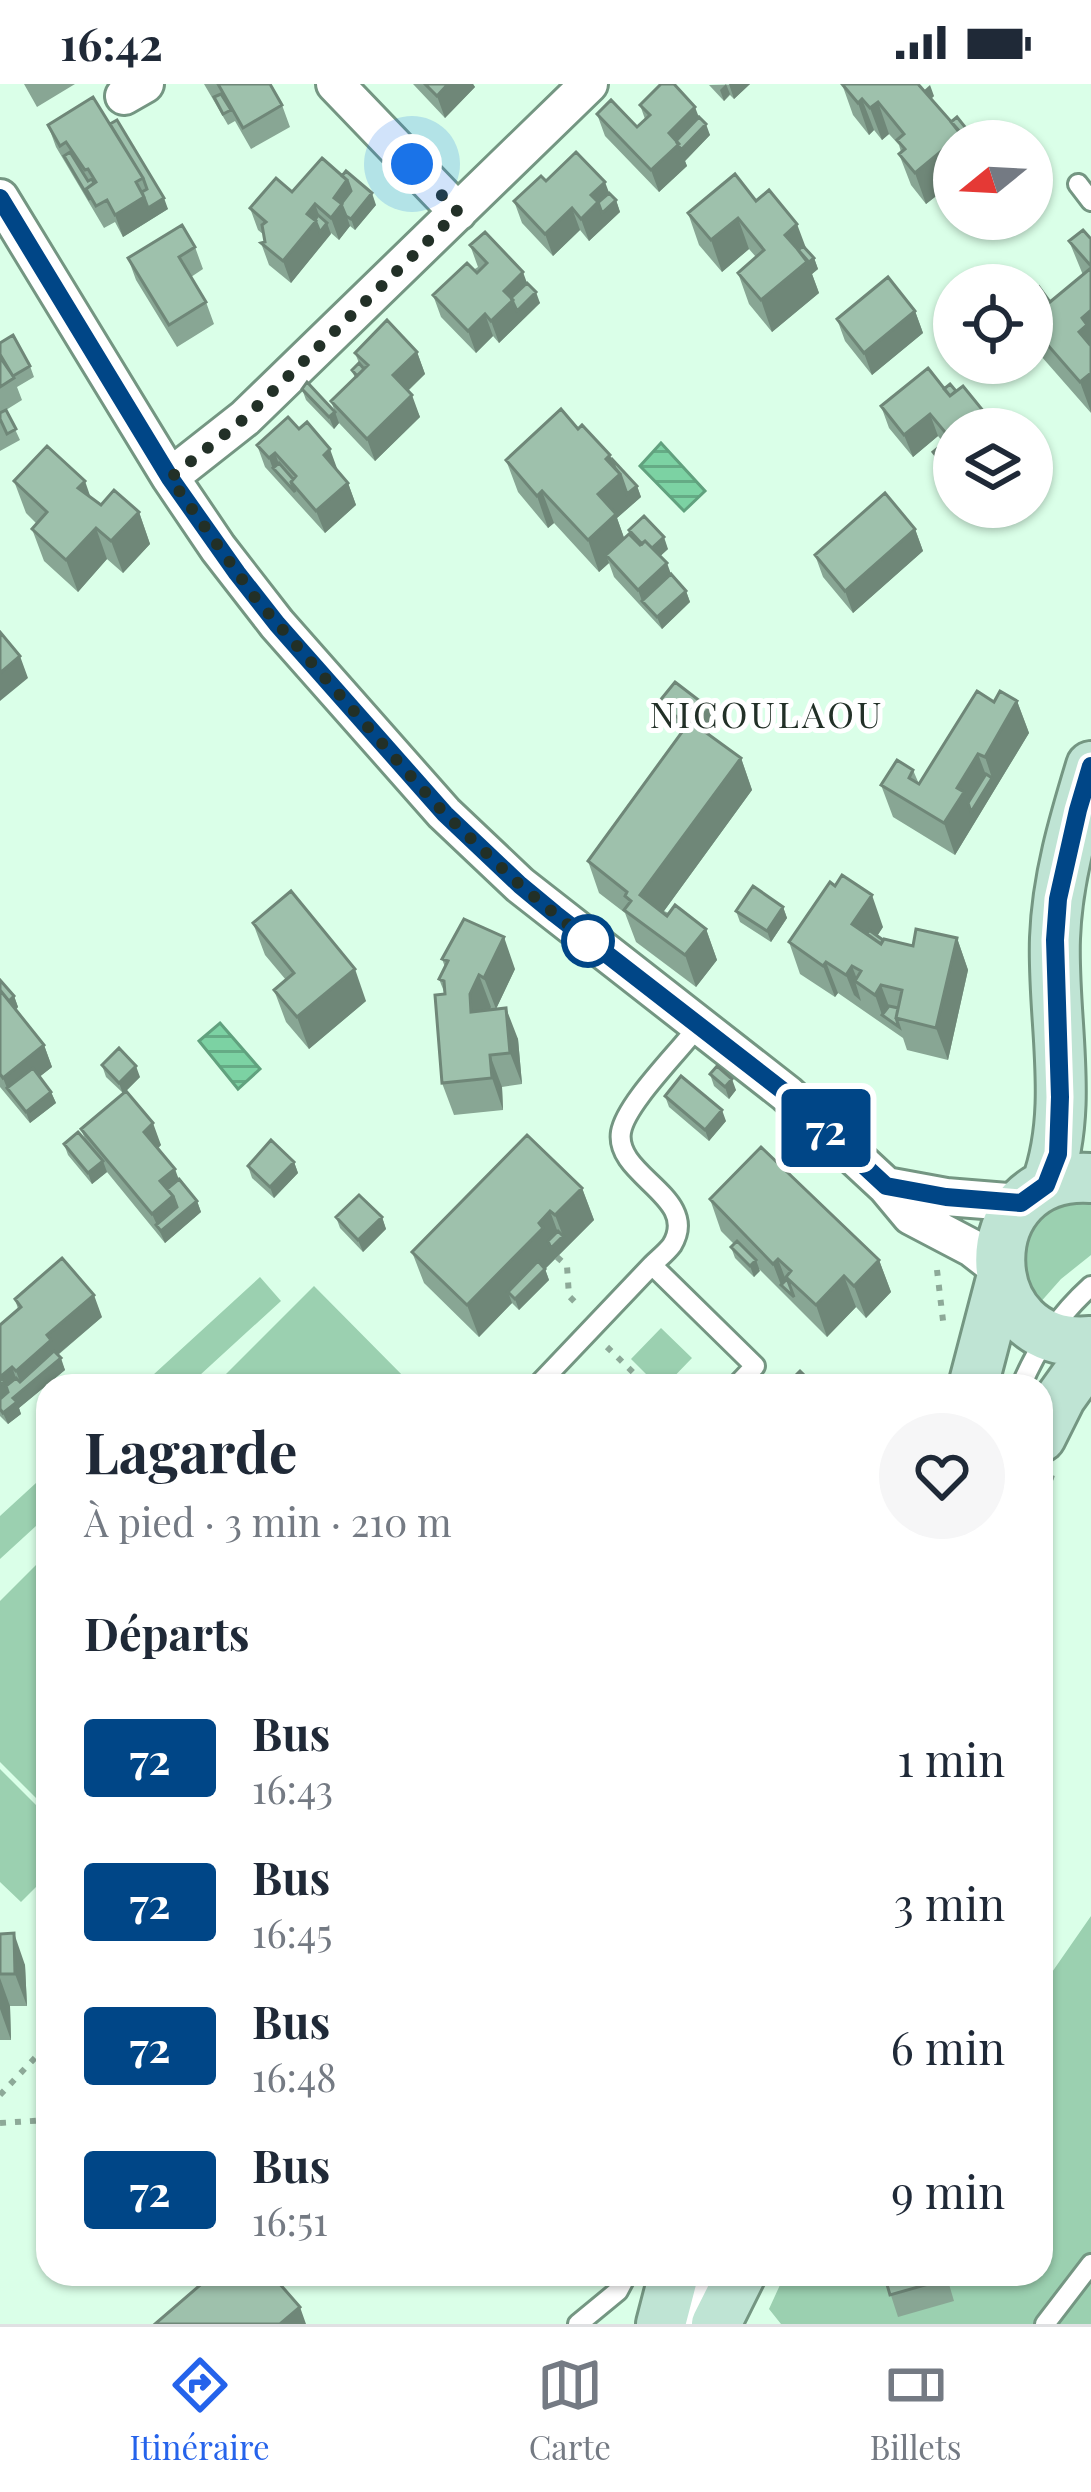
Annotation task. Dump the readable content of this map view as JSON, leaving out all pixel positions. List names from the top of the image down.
{
  "districts": ["NICOULAOU"],
  "lines": ["bus line 72"],
  "north": "left",
  "page": {
    "status": "16:42",
    "on_map": "72",
    "heading": [
      ["Lagarde", "À pied · 3 min · 210 m"],
      "Départs"
    ],
    "list": [
      {
        "mark": "72",
        "name": "Bus",
        "note": "16:43",
        "value": "1 min"
      },
      {
        "mark": "72",
        "name": "Bus",
        "note": "16:45",
        "value": "3 min"
      },
      {
        "mark": "72",
        "name": "Bus",
        "note": "16:48",
        "value": "6 min"
      },
      {
        "mark": "72",
        "name": "Bus",
        "note": "16:51",
        "value": "9 min"
      }
    ],
    "tabs": ["Itinéraire", "Carte", "Billets"]
  }
}
